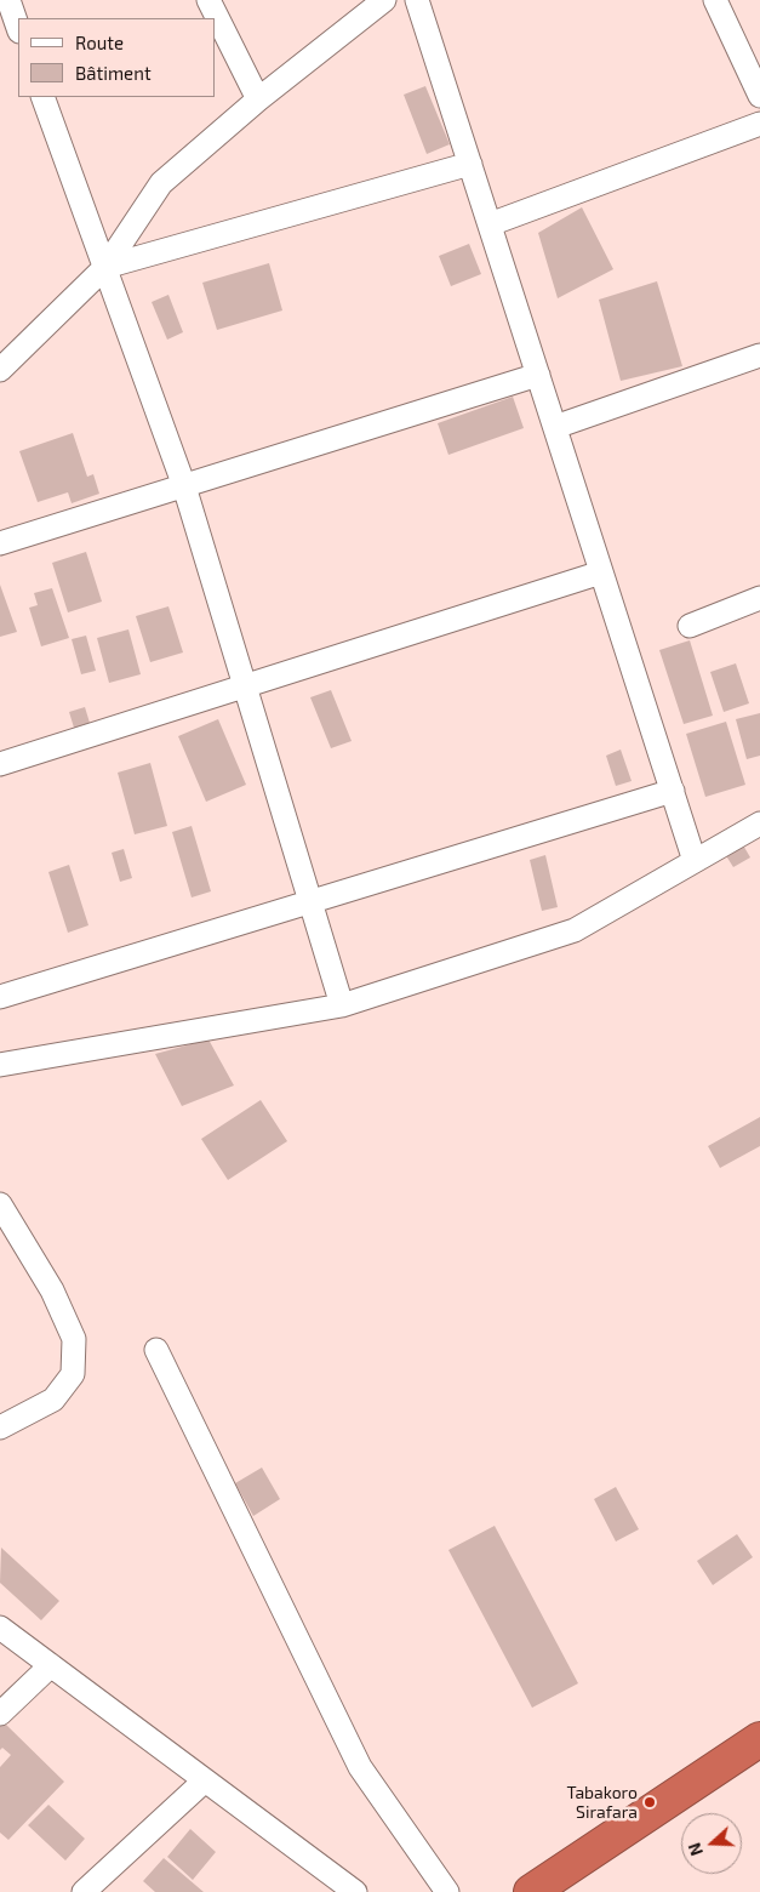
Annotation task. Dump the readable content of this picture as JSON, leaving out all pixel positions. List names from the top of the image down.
{
  "places": ["Tabakoro Sirafara"],
  "legend": ["Route", "Bâtiment"],
  "north": "left"
}
